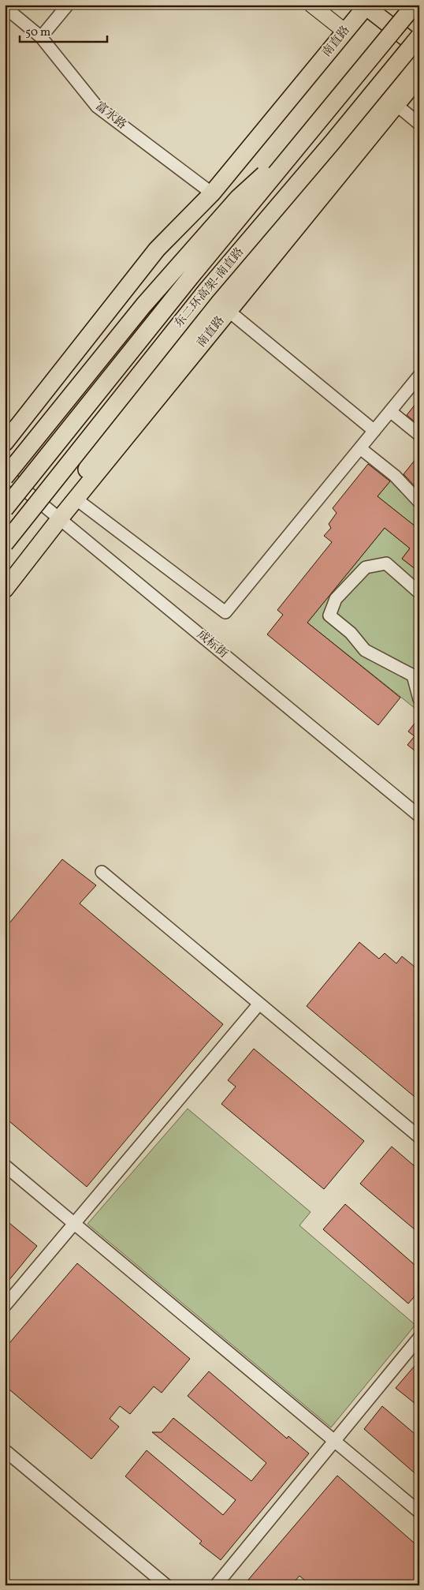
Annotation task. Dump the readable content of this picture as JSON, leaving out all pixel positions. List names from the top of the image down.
{
  "streets": {
    "highway": ["南直路", "东二环高架-南直路"],
    "street": ["富水路", "成标街"]
  },
  "crossings": [
    ["南直路", "富水路"],
    ["南直路", "成标街"]
  ],
  "scale_bar": "50 m"
}
